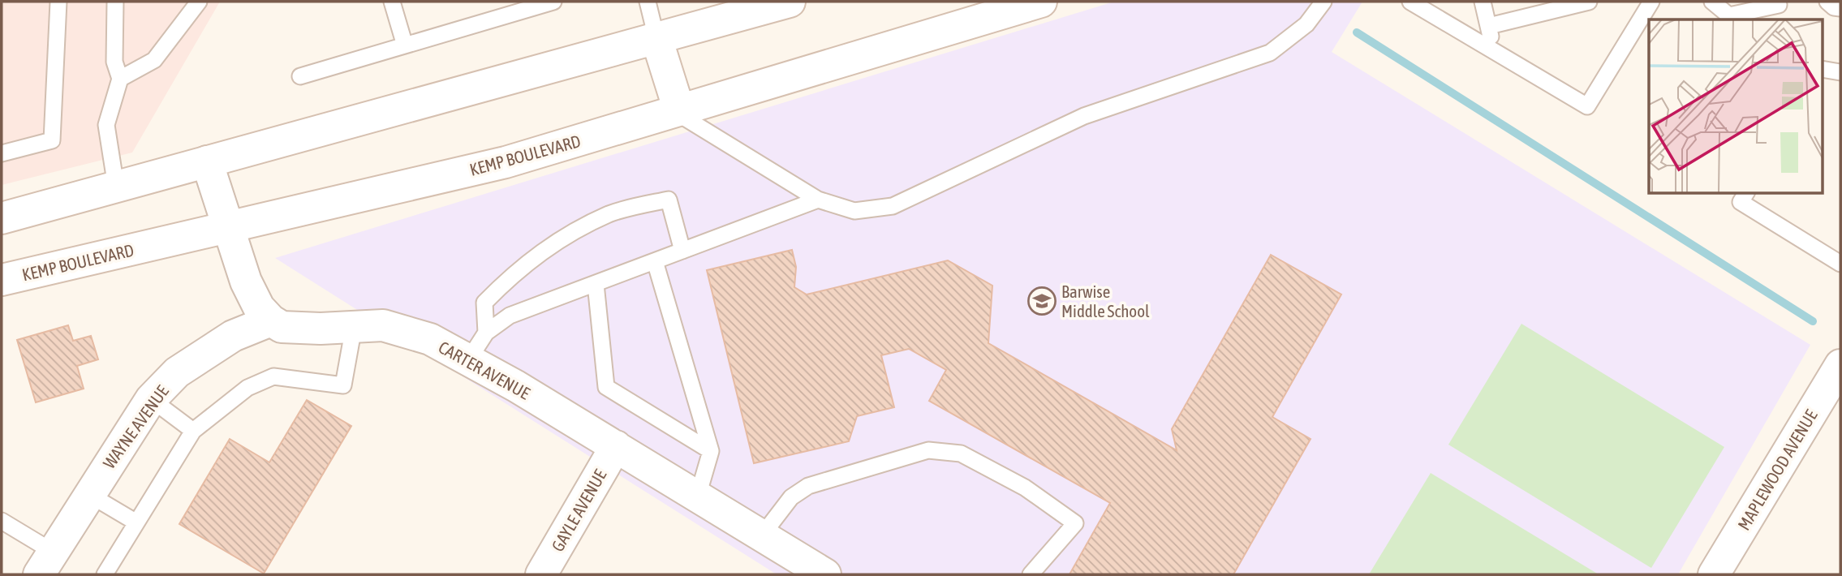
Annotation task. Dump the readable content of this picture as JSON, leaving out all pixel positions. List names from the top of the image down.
{
  "streets": {
    "main road": [
      "KEMP BOULEVARD",
      "CARTER AVENUE",
      "WAYNE AVENUE",
      "MAPLEWOOD AVENUE",
      "GAYLE AVENUE"
    ]
  },
  "crossings": [
    ["CARTER AVENUE", "WAYNE AVENUE"],
    ["CARTER AVENUE", "GAYLE AVENUE"]
  ],
  "places": {
    "school or university": ["Barwise Middle School"]
  }
}
